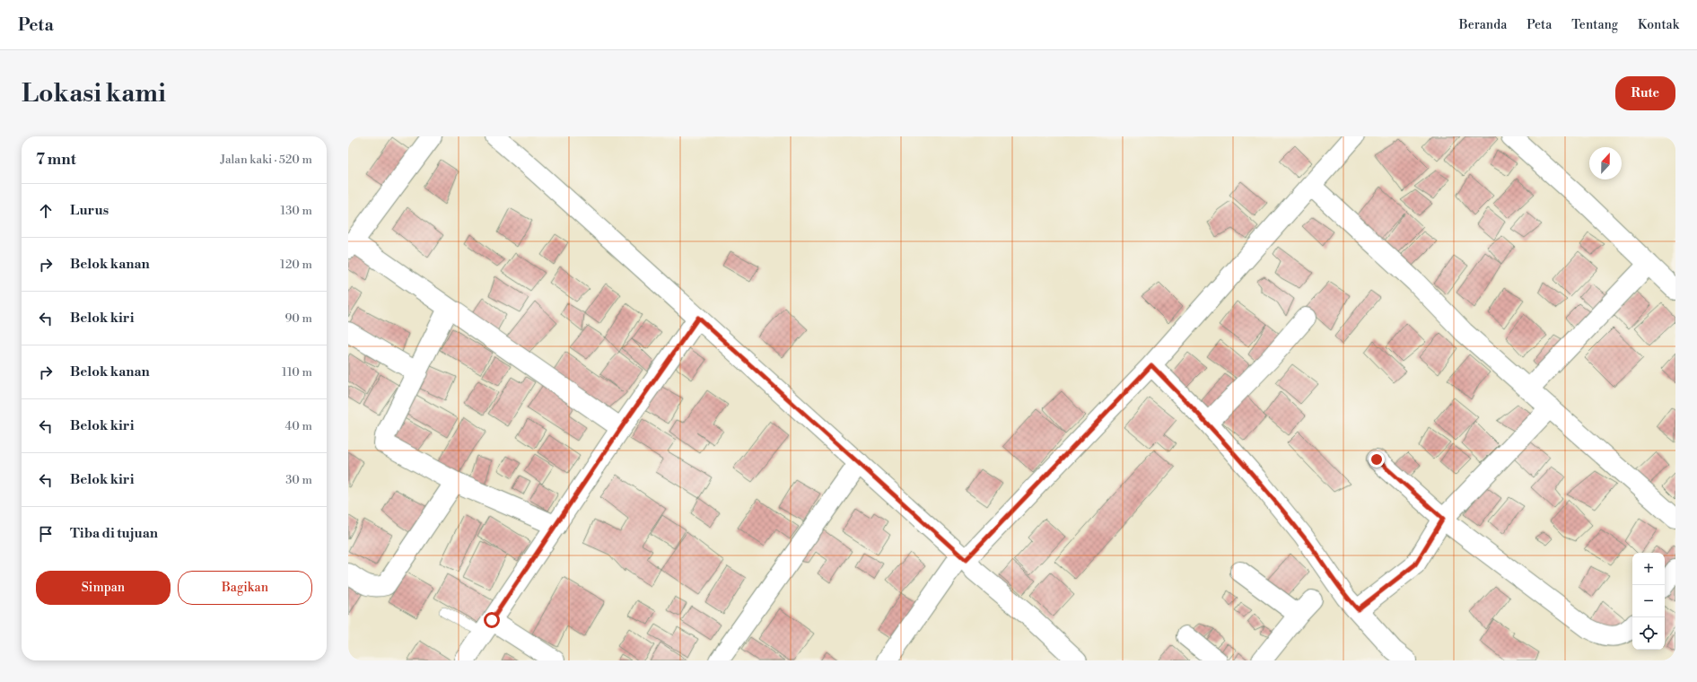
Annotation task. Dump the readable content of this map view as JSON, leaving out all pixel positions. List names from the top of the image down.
{
  "north": "top",
  "page": {
    "header": "Peta",
    "nav": [
      "Beranda",
      "Peta",
      "Tentang",
      "Kontak"
    ],
    "buttons": [
      "Rute",
      ["Simpan", "Bagikan"]
    ],
    "title": "Lokasi kami",
    "heading": ["7 mnt", "Jalan kaki · 520 m"],
    "list": [
      ["Lurus", "130 m"],
      ["Belok kanan", "120 m"],
      ["Belok kiri", "90 m"],
      ["Belok kanan", "110 m"],
      ["Belok kiri", "40 m"],
      ["Belok kiri", "30 m"],
      "Tiba di tujuan"
    ],
    "map_buttons": ["+", "−"]
  }
}
